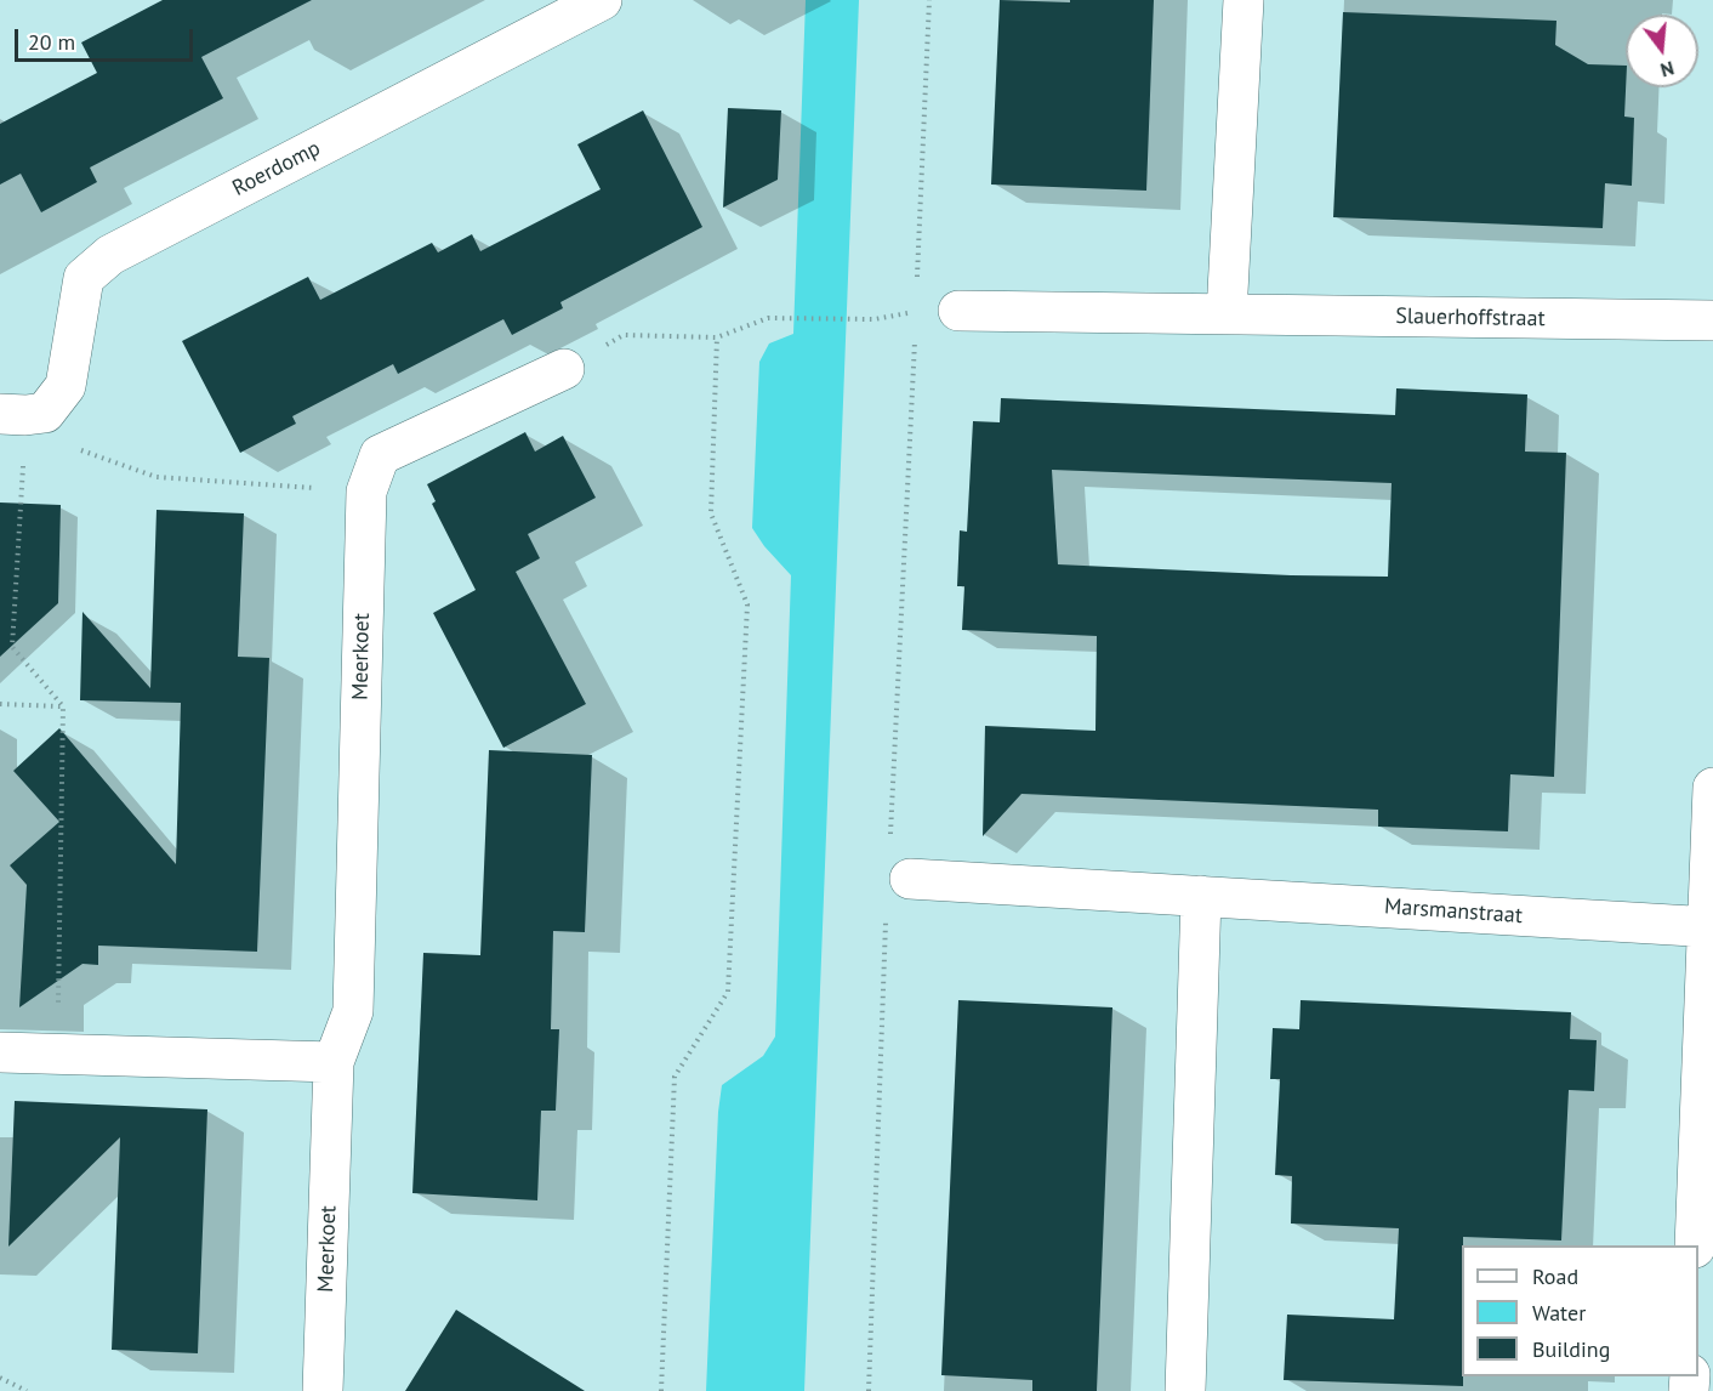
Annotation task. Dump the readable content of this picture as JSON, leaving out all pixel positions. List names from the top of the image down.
{
  "streets": {
    "street": [
      "Roerdomp",
      "Slauerhoffstraat",
      "Meerkoet",
      "Marsmanstraat"
    ]
  },
  "legend": ["Road", "Water", "Building"],
  "scale_bar": "20 m",
  "north": "bottom"
}
